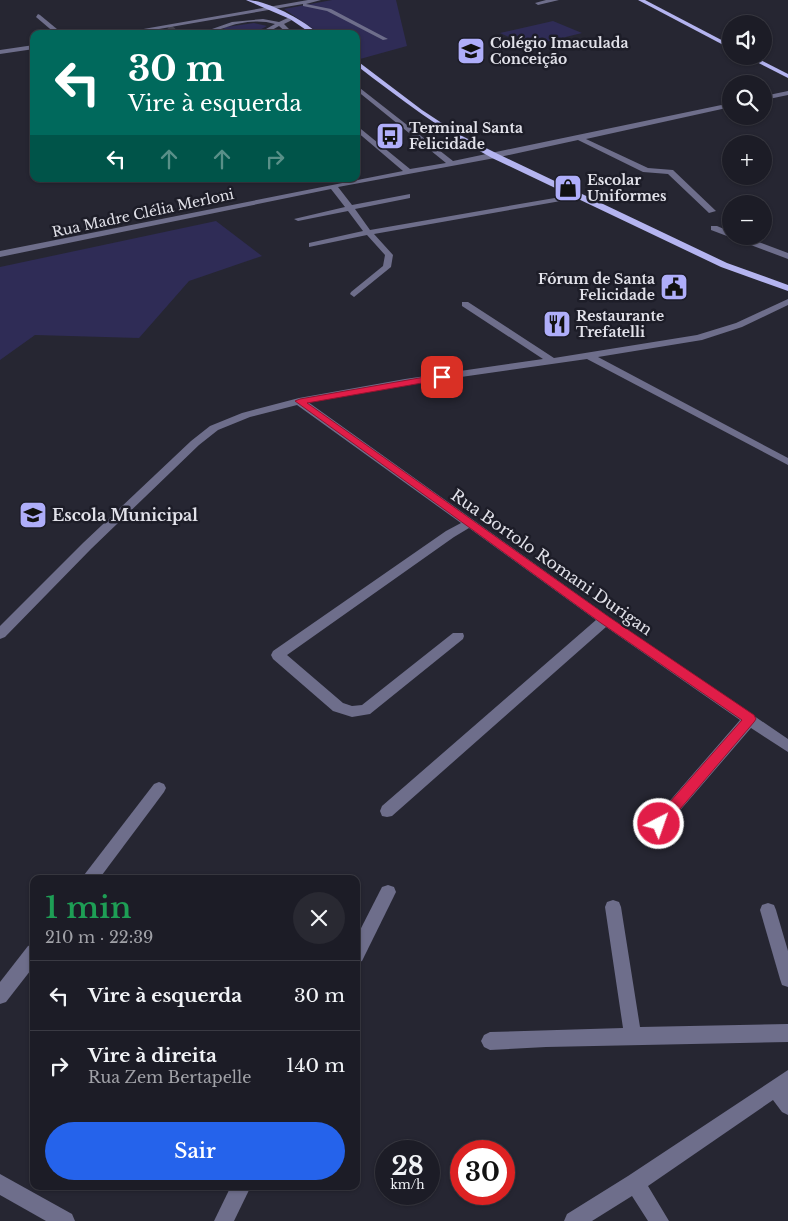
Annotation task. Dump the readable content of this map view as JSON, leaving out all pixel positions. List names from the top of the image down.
{
  "streets": {
    "street": ["Rua Madre Clélia Merloni", "Rua Bortolo Romani Durigan"]
  },
  "places": {
    "school or university": ["Colégio Imaculada Conceição", "Escola Municipal"],
    "bus stop": ["Terminal Santa Felicidade"],
    "shop": ["Escolar Uniformes"],
    "public building": ["Fórum de Santa Felicidade"],
    "restaurant": ["Restaurante Trefatelli"]
  },
  "page": {
    "map_buttons": ["+", "−"],
    "turn": ["30 m", "Vire à esquerda"],
    "heading": ["1 min", "210 m · 22:39"],
    "list": [
      {
        "name": "Vire à esquerda",
        "value": "30 m"
      },
      {
        "name": "Vire à direita",
        "note": "Rua Zem Bertapelle",
        "value": "140 m"
      }
    ],
    "buttons": "Sair",
    "speed": "28 km/h",
    "limit": "30"
  }
}
